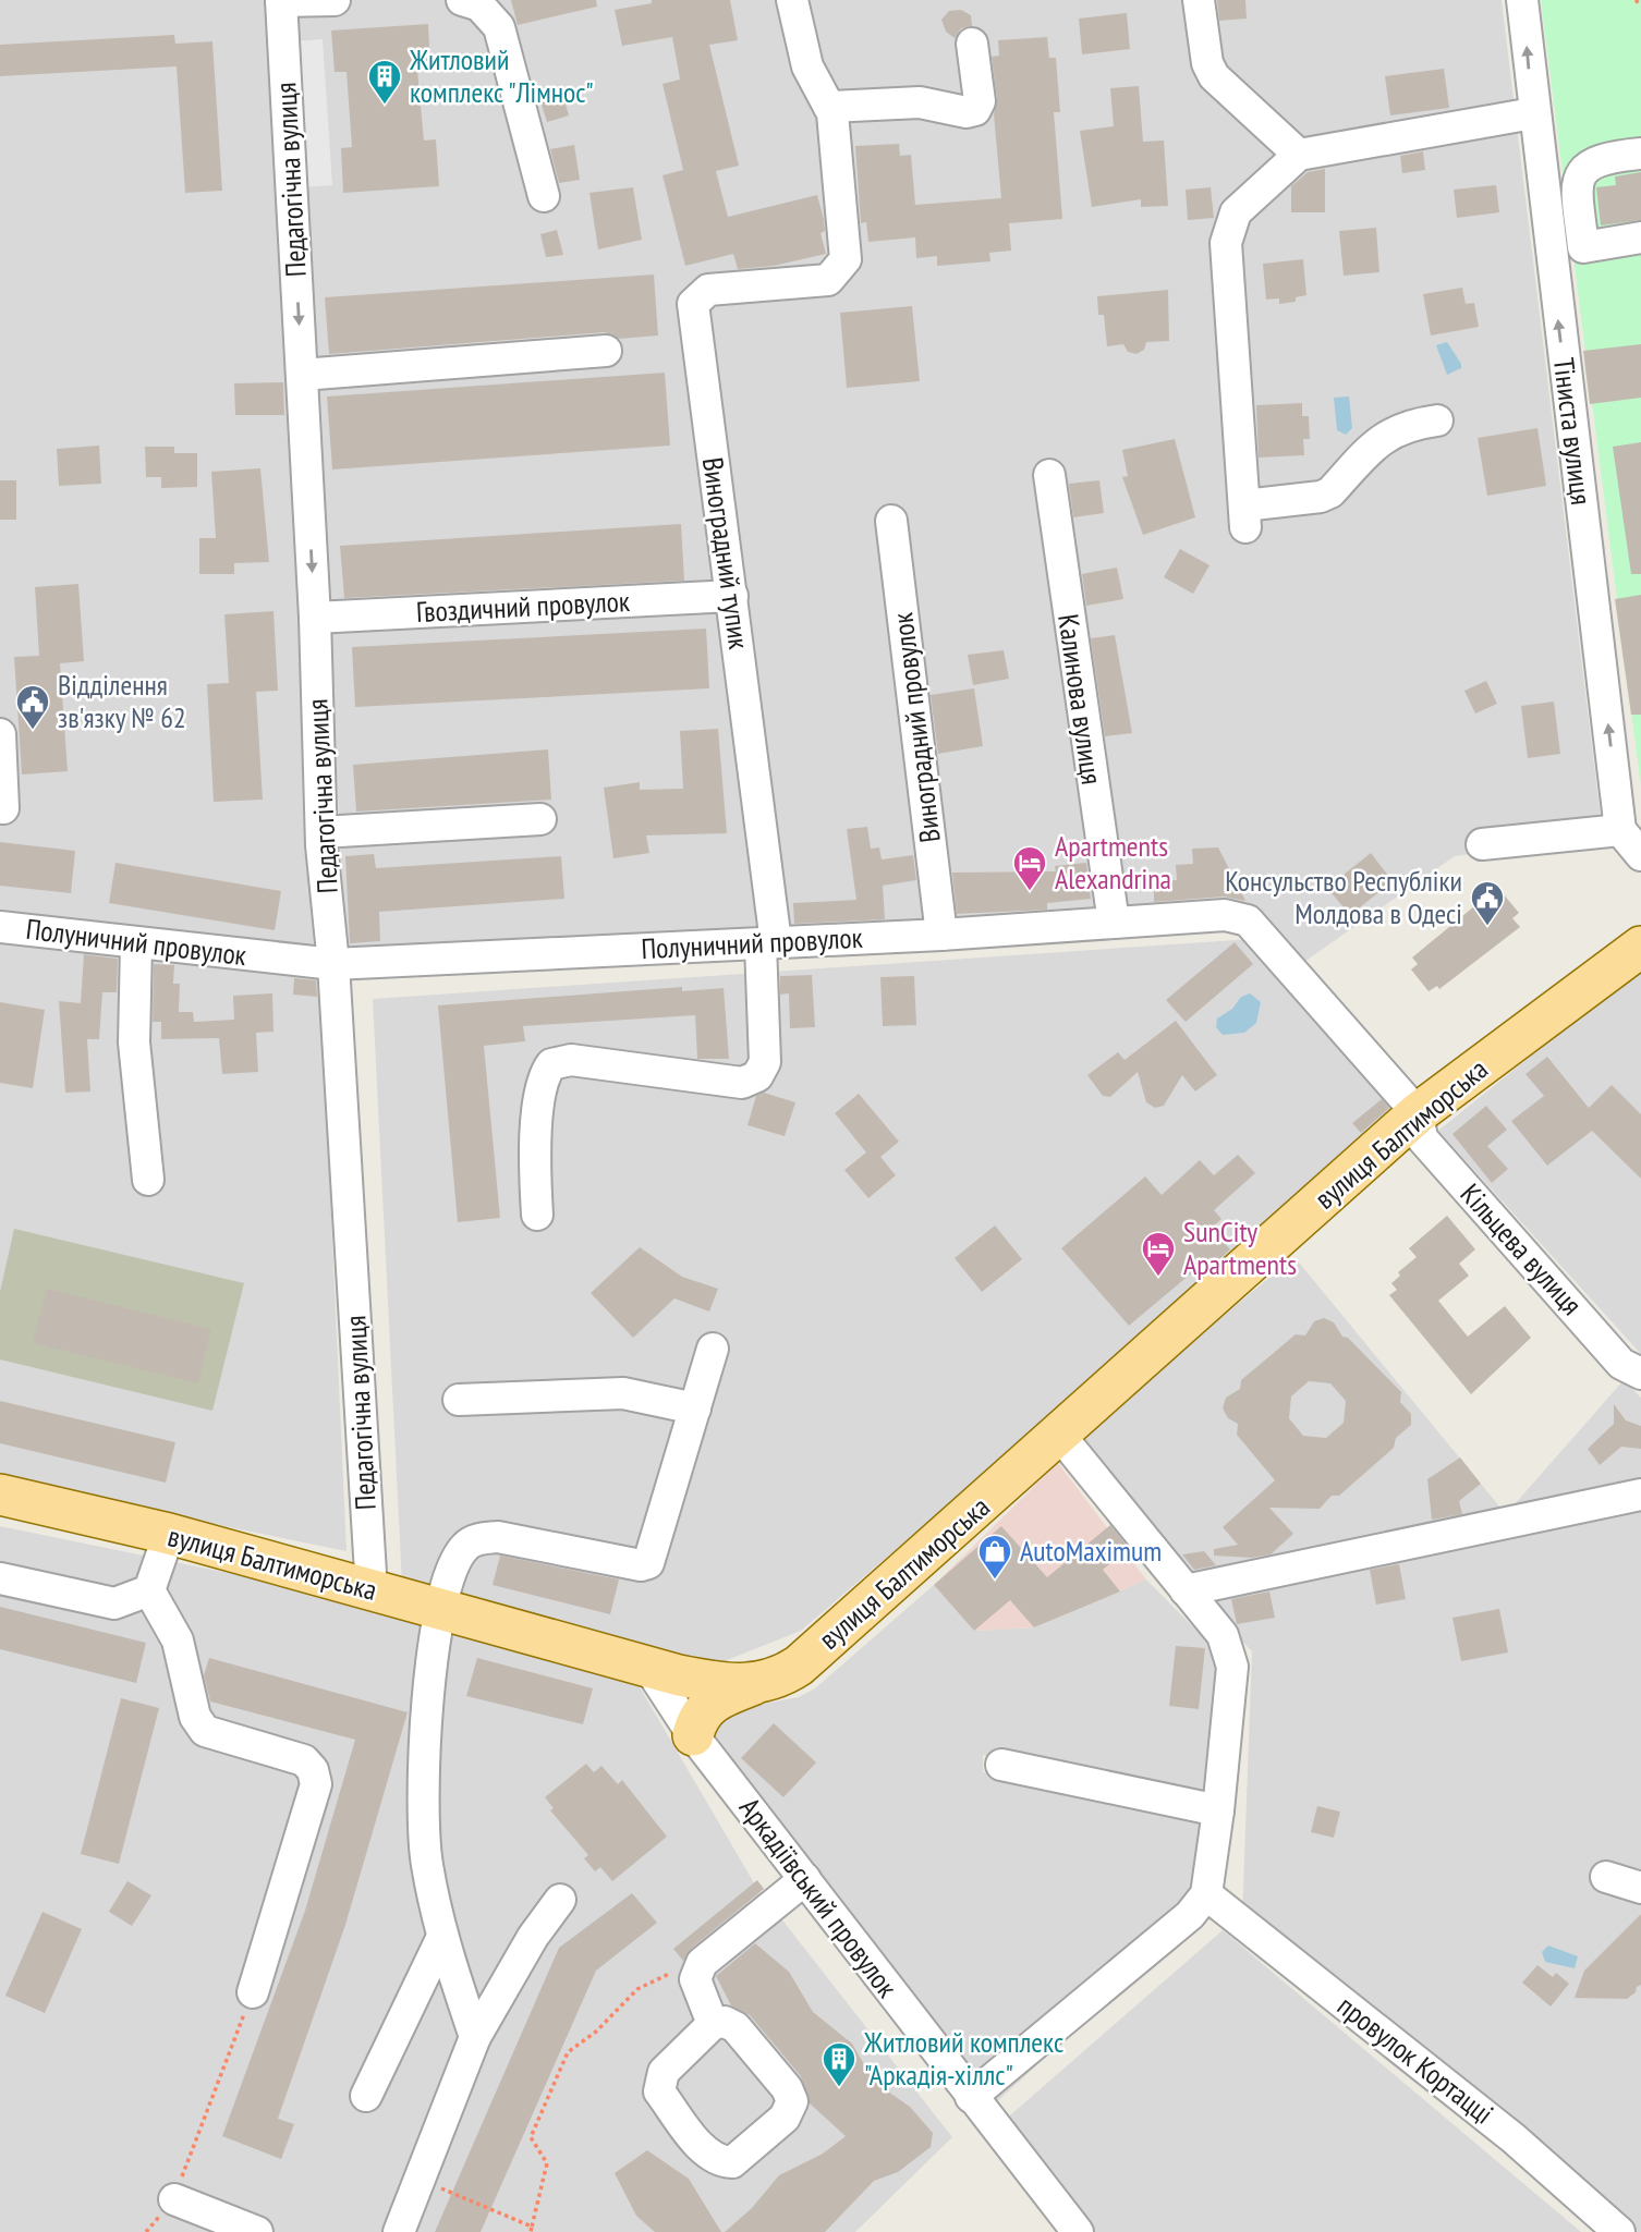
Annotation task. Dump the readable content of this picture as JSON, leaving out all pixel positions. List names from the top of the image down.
{
  "streets": {
    "main road": ["вулиця Балтиморська"],
    "street": [
      "Педагогічна вулиця",
      "Тіниста вулиця",
      "Виноградний тупик",
      "Гвоздичний провулок",
      "Калинова вулиця",
      "Виноградний провулок",
      "Полуничний провулок",
      "Кільцева вулиця",
      "Аркадіївський провулок",
      "провулок Кортацці"
    ]
  },
  "crossings": [
    ["Педагогічна вулиця", "Гвоздичний провулок"],
    ["Педагогічна вулиця", "Полуничний провулок"],
    ["Педагогічна вулиця", "вулиця Балтиморська"],
    ["Виноградний тупик", "Гвоздичний провулок"],
    ["Виноградний тупик", "Полуничний провулок"],
    ["Калинова вулиця", "Полуничний провулок"],
    ["Виноградний провулок", "Полуничний провулок"],
    ["Полуничний провулок", "вулиця Балтиморська"],
    ["Полуничний провулок", "Кільцева вулиця"],
    ["вулиця Балтиморська", "Кільцева вулиця"],
    ["вулиця Балтиморська", "Аркадіївський провулок"]
  ],
  "one_way": ["Тіниста вулиця"],
  "places": {
    "building": ["Житловий комплекс \"Лімнос\"", "Житловий комплекс \"Аркадія-хіллс\""],
    "public building": ["Відділення зв'язку № 62", "Консульство Республіки Молдова в Одесі"],
    "hotel": ["Apartments Alexandrina", "SunCity Apartments"],
    "shop": ["AutoMaximum"]
  }
}
